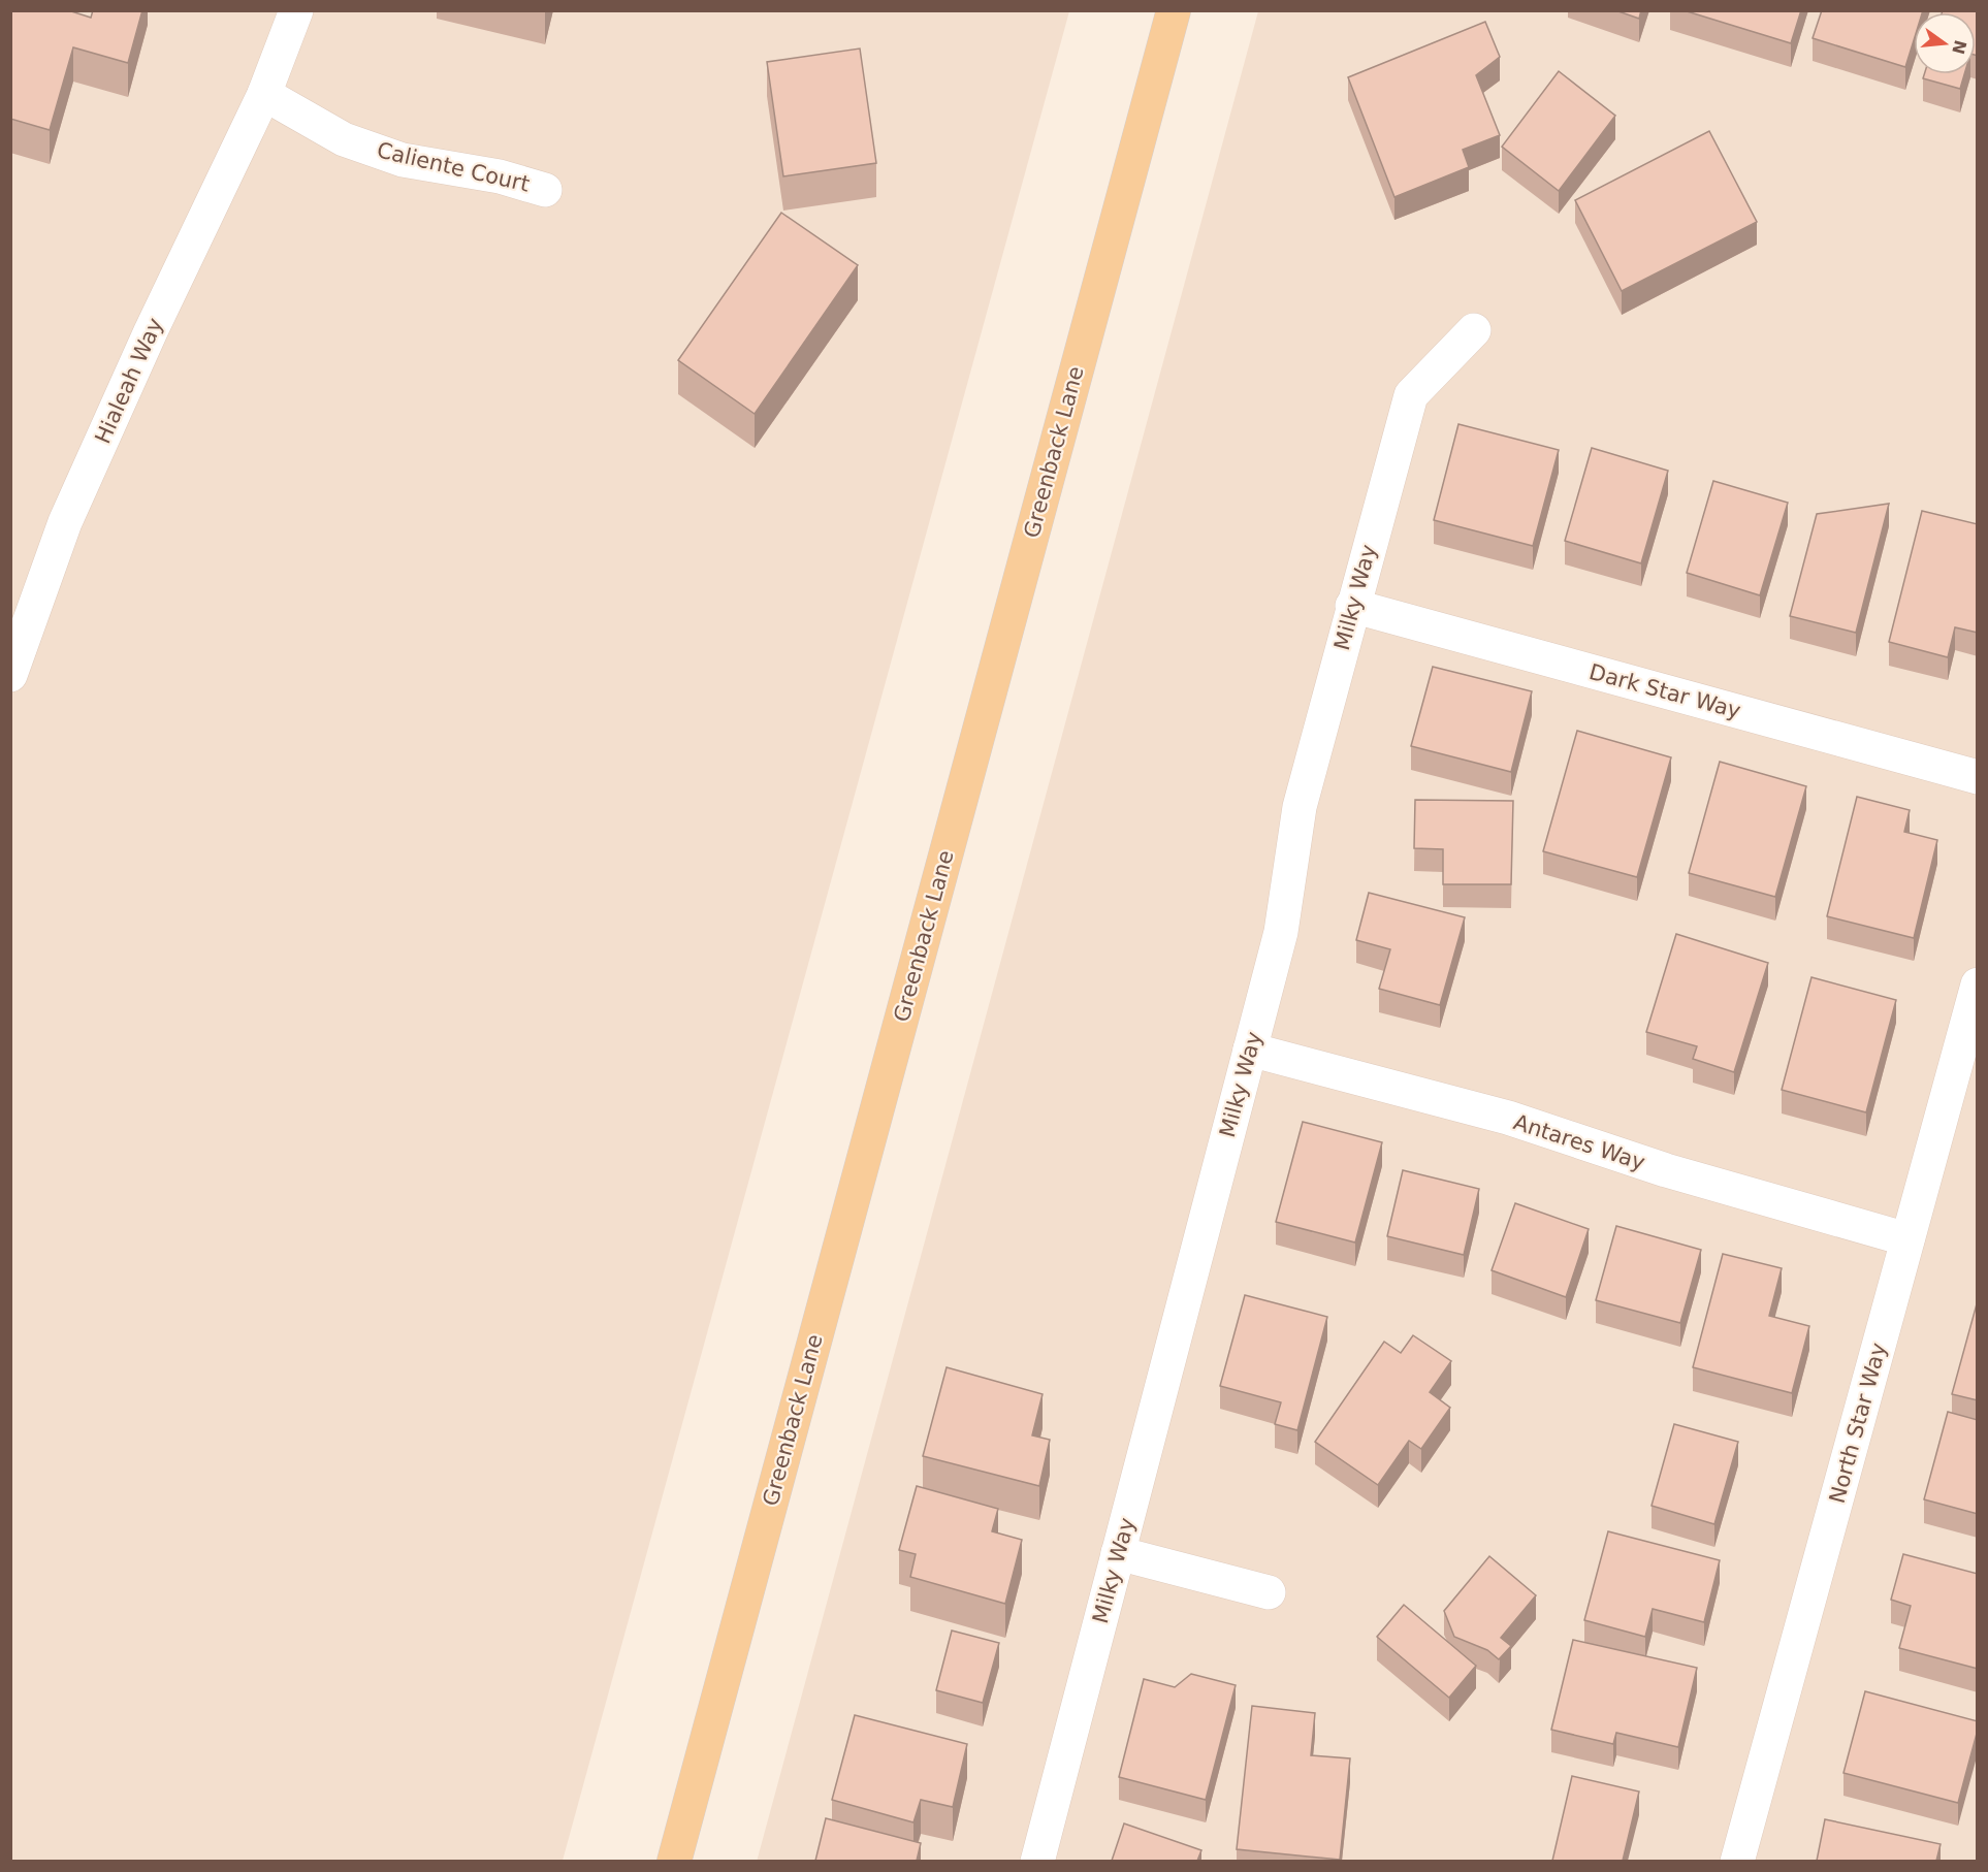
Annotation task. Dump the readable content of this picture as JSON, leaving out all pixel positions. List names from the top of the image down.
{
  "streets": {
    "main road": ["Greenback Lane"],
    "street": [
      "Caliente Court",
      "Hialeah Way",
      "Milky Way",
      "Dark Star Way",
      "Antares Way",
      "North Star Way"
    ]
  },
  "crossings": [
    ["Caliente Court", "Hialeah Way"],
    ["Milky Way", "Dark Star Way"],
    ["Milky Way", "Antares Way"],
    ["Antares Way", "North Star Way"]
  ],
  "north": "right"
}
